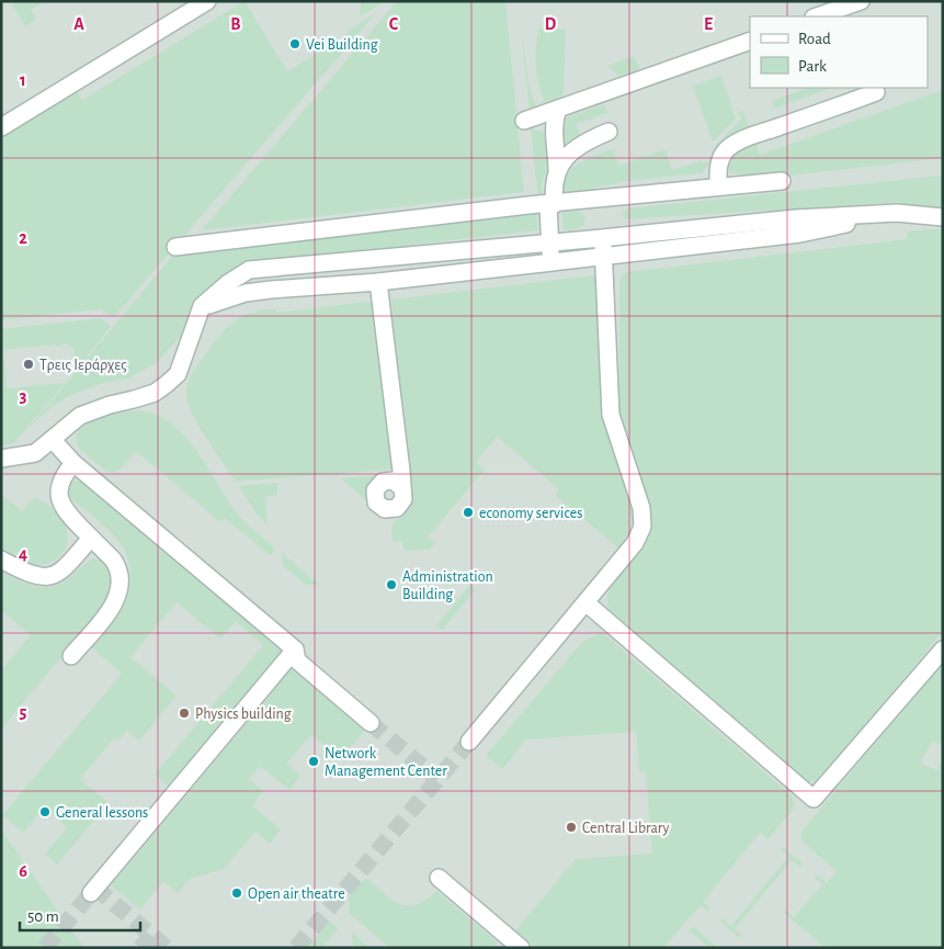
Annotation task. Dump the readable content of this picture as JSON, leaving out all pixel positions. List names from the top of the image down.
{
  "places": [
    "Vei Building",
    "Τρεις Ιεράρχες",
    "economy services",
    "Administration Building",
    "Physics building",
    "Network Management Center",
    "General lessons",
    "Central Library",
    "Open air theatre"
  ],
  "legend": ["Road", "Park"],
  "scale_bar": "50 m",
  "grid": {
    "columns": [
      "A",
      "B",
      "C",
      "D",
      "E"
    ],
    "rows": [
      "1",
      "2",
      "3",
      "4",
      "5",
      "6"
    ]
  }
}
